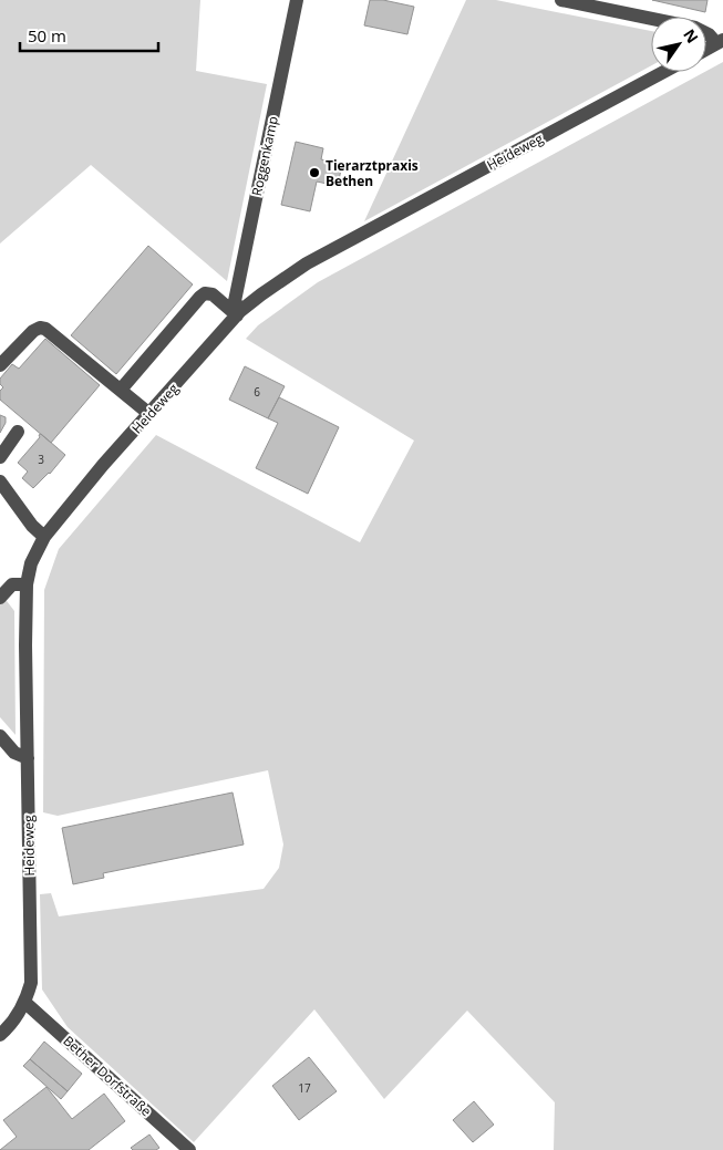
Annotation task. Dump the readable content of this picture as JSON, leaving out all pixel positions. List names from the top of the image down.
{
  "streets": {
    "street": ["Heideweg", "Roggenkamp", "Bether Dorfstraße"]
  },
  "crossings": [
    ["Heideweg", "Roggenkamp"],
    ["Heideweg", "Bether Dorfstraße"]
  ],
  "places": ["Tierarztpraxis Bethen"],
  "house_numbers": ["6", "3", "17"],
  "scale_bar": "50 m",
  "north": "top right"
}
